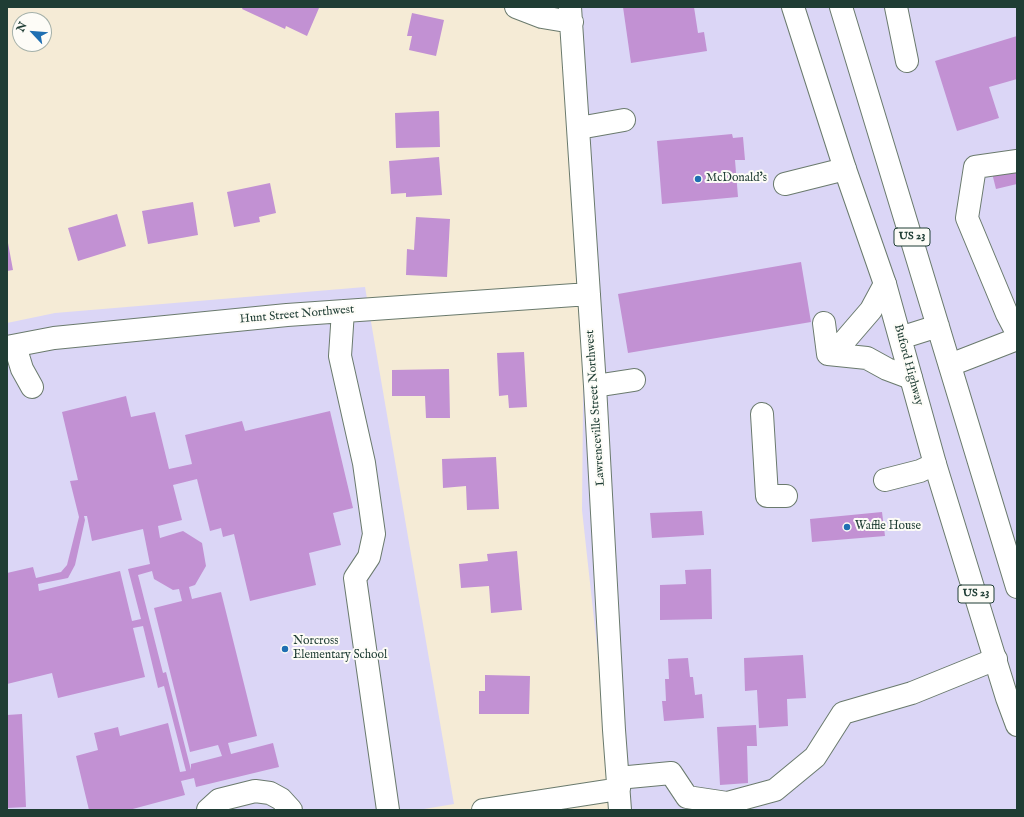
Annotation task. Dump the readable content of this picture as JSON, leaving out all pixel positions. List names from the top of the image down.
{
  "streets": {
    "street": [
      "US 23",
      "Hunt Street Northwest",
      "Buford Highway",
      "Lawrenceville Street Northwest"
    ]
  },
  "crossings": [
    ["Hunt Street Northwest", "Lawrenceville Street Northwest"]
  ],
  "places": ["McDonald's", "Waffle House", "Norcross Elementary School"],
  "north": "top left"
}
